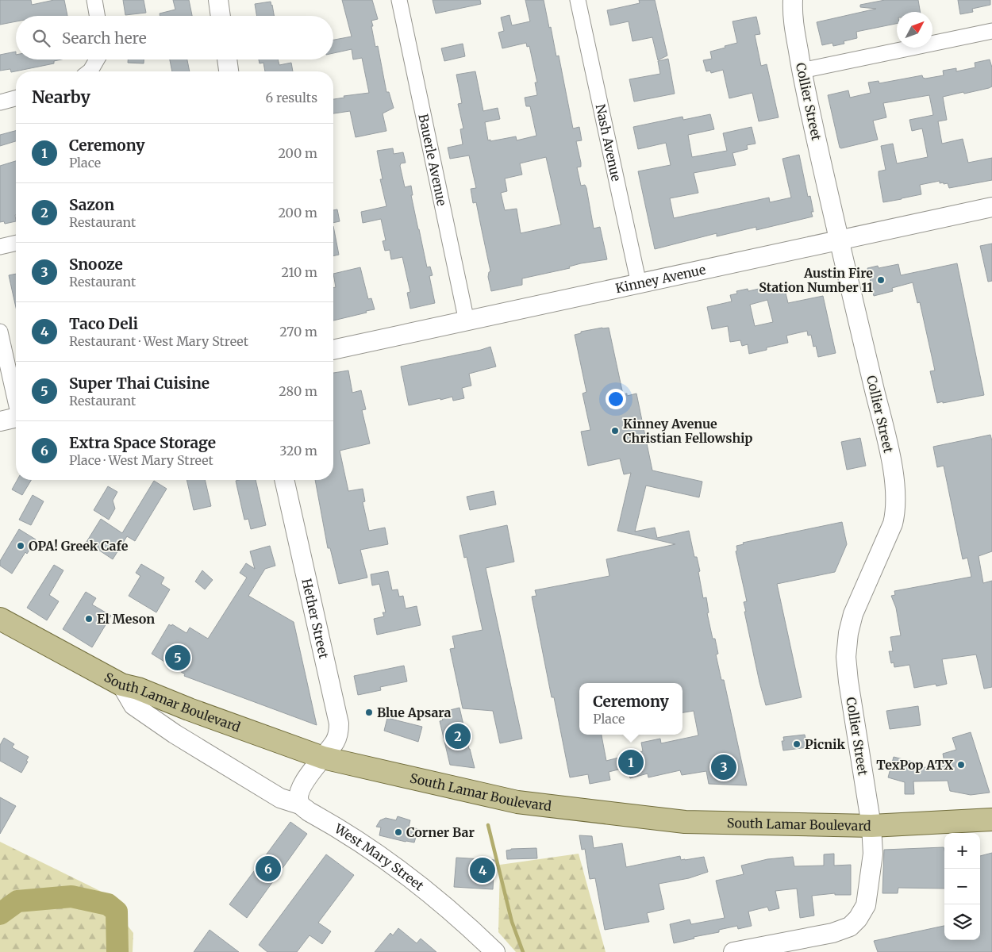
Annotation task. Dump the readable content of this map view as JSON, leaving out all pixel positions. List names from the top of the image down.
{
  "streets": {
    "main road": ["South Lamar Boulevard"],
    "street": [
      "Collier Street",
      "Nash Avenue",
      "Bauerle Avenue",
      "Kinney Avenue",
      "Hether Street",
      "West Mary Street"
    ]
  },
  "crossings": [
    ["Collier Street", "Kinney Avenue"],
    ["Collier Street", "South Lamar Boulevard"],
    ["Nash Avenue", "Kinney Avenue"],
    ["Bauerle Avenue", "Kinney Avenue"],
    ["Hether Street", "South Lamar Boulevard"],
    ["South Lamar Boulevard", "West Mary Street"]
  ],
  "places": [
    "Austin Fire Station Number 11",
    "Kinney Avenue Christian Fellowship",
    "OPA! Greek Cafe",
    "El Meson",
    "Blue Apsara",
    "Picnik",
    "TexPop ATX",
    "Corner Bar"
  ],
  "north": "top right",
  "page": {
    "search": "Search here",
    "heading": ["Nearby", "6 results"],
    "list": [
      {
        "mark": "1",
        "name": "Ceremony",
        "note": "Place",
        "value": "200 m"
      },
      {
        "mark": "2",
        "name": "Sazon",
        "note": "Restaurant",
        "value": "200 m"
      },
      {
        "mark": "3",
        "name": "Snooze",
        "note": "Restaurant",
        "value": "210 m"
      },
      {
        "mark": "4",
        "name": "Taco Deli",
        "note": "Restaurant · West Mary Street",
        "value": "270 m"
      },
      {
        "mark": "5",
        "name": "Super Thai Cuisine",
        "note": "Restaurant",
        "value": "280 m"
      },
      {
        "mark": "6",
        "name": "Extra Space Storage",
        "note": "Place · West Mary Street",
        "value": "320 m"
      }
    ],
    "pins": [
      "5",
      "2",
      "1",
      "3",
      "6",
      "4"
    ],
    "popup": ["Ceremony", "Place"],
    "map_buttons": ["+", "−"]
  }
}
